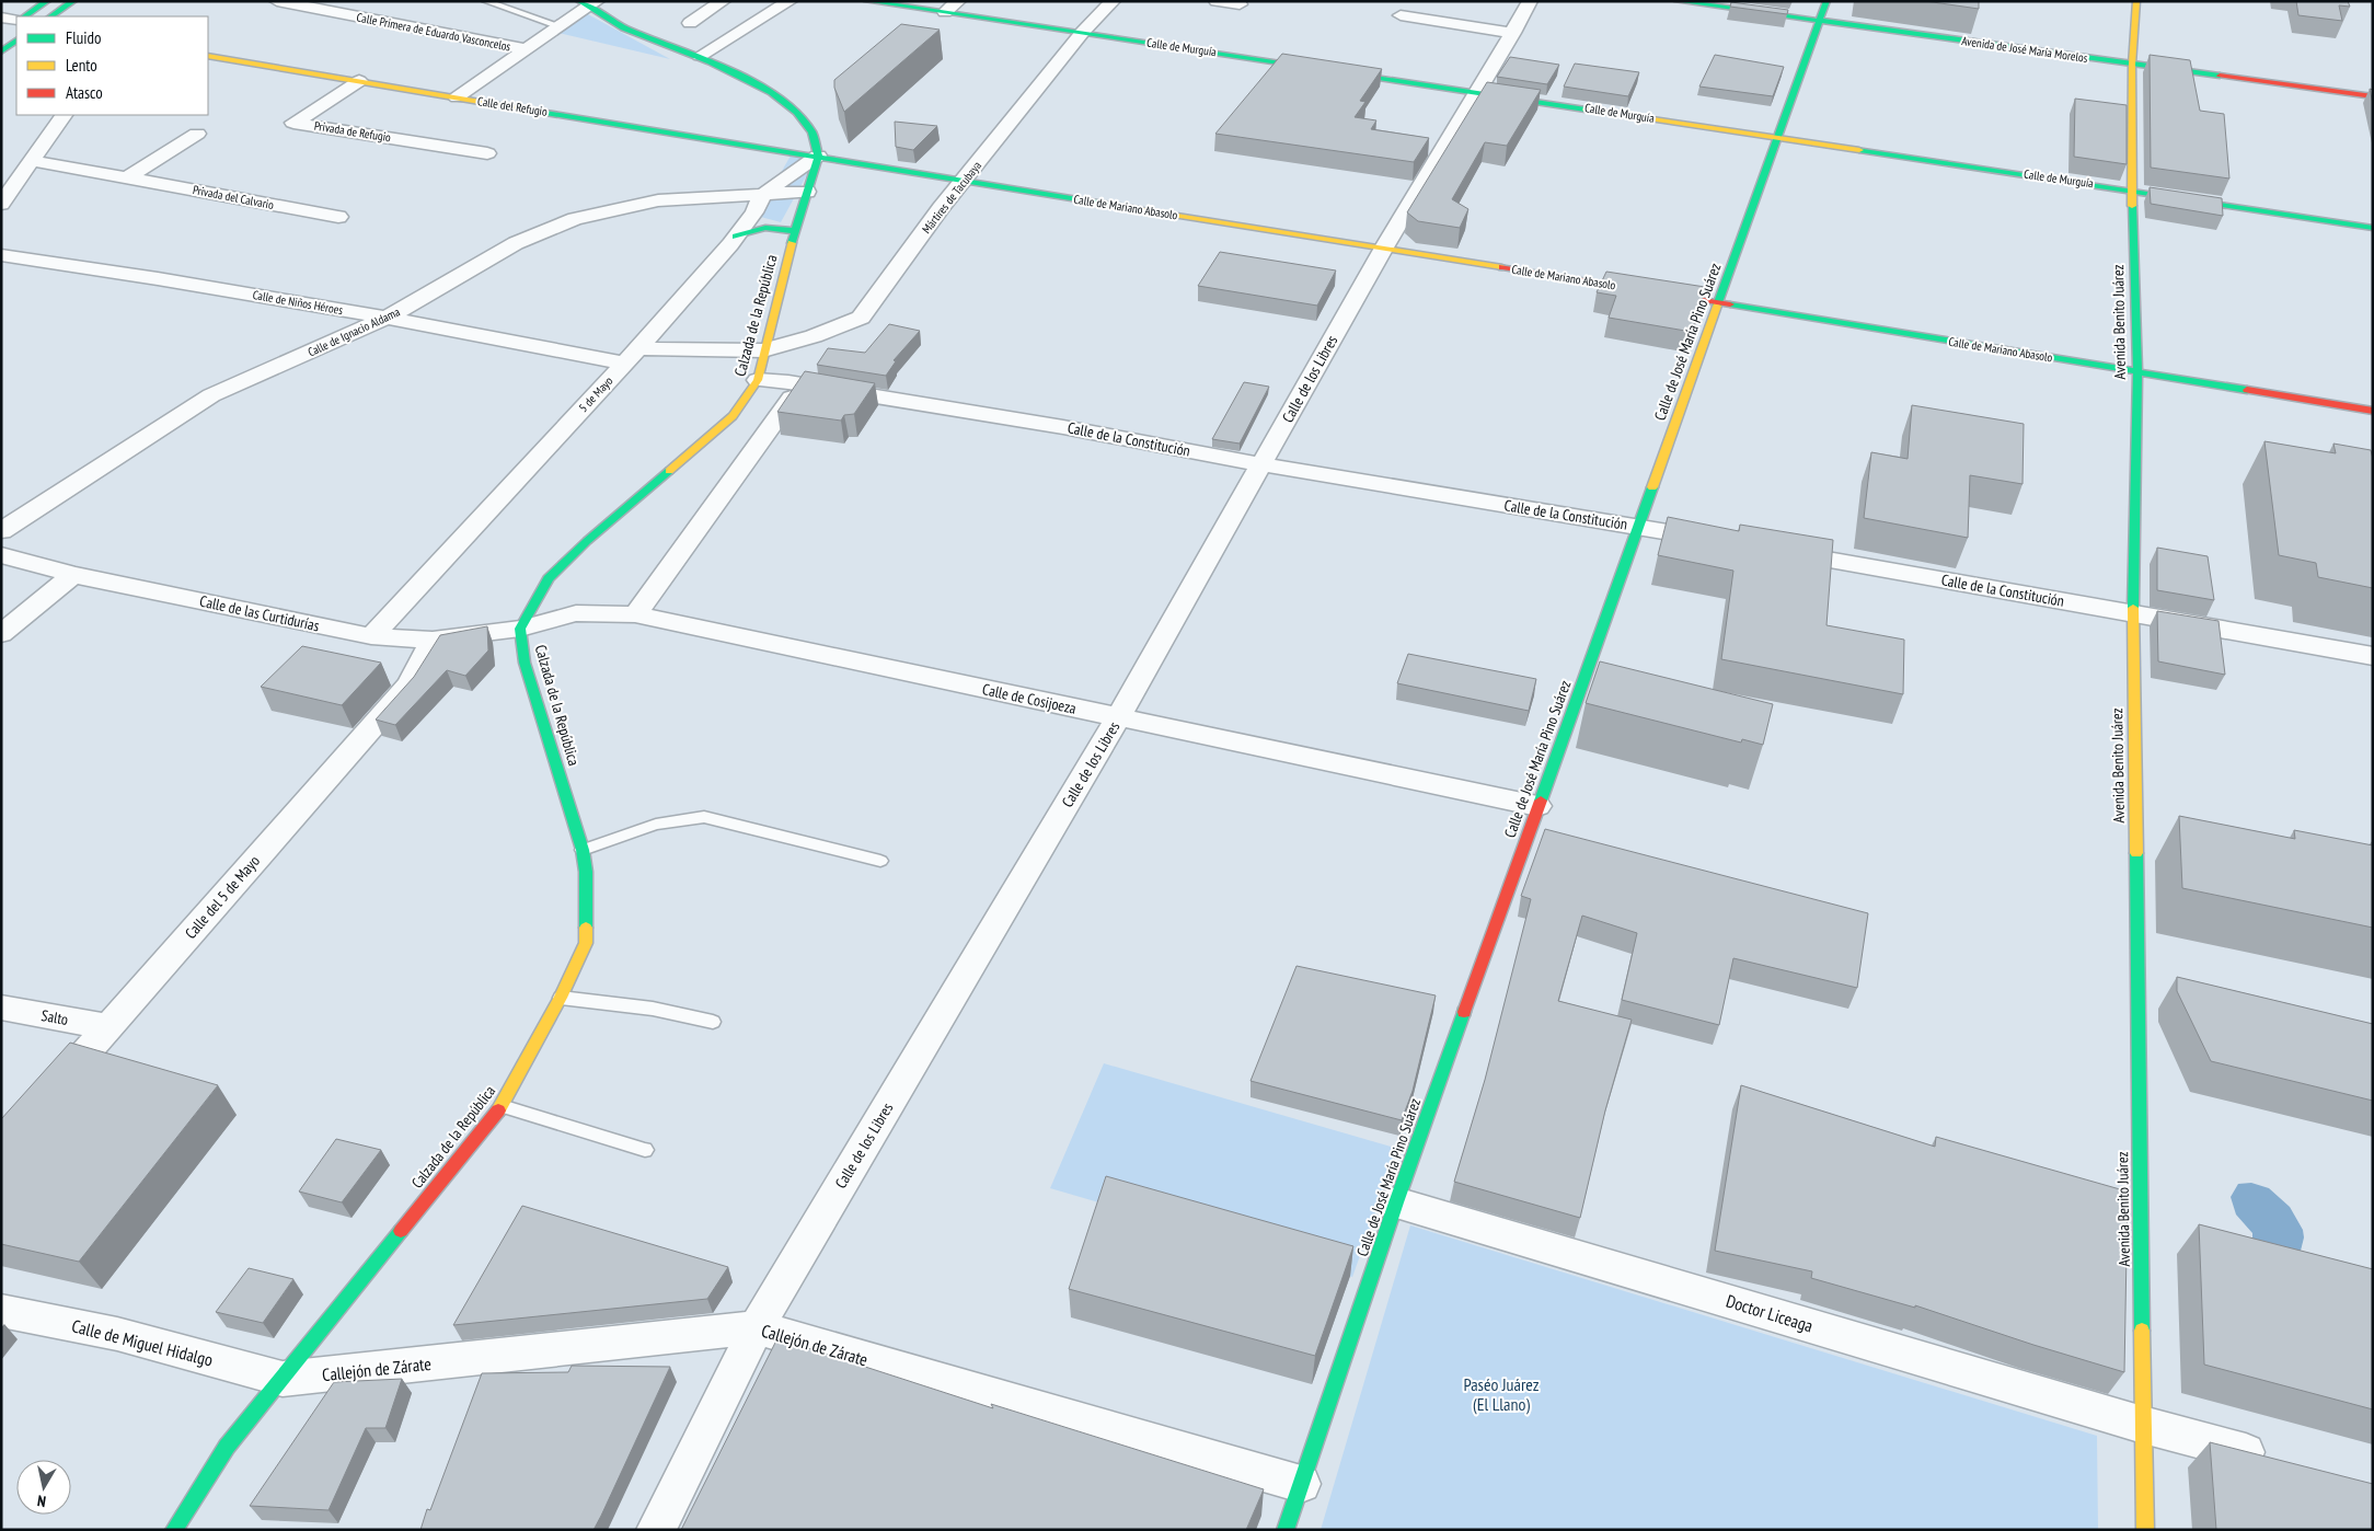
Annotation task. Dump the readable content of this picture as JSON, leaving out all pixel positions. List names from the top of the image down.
{
  "streets": {
    "main road": [
      "Calle de Murguía",
      "Avenida de José María Morelos",
      "Calle del Refugio",
      "Calle de Mariano Abasolo",
      "Calzada de la República",
      "Avenida Benito Juárez",
      "Calle de José María Pino Suárez"
    ],
    "street": [
      "Calle Primera de Eduardo Vasconcelos",
      "Privada de Refugio",
      "Privada del Calvario",
      "Mártires de Tacubaya",
      "Calle de Niños Héroes",
      "Calle de Ignacio Aldama",
      "Calle de los Libres",
      "5 de Mayo",
      "Calle de la Constitución",
      "Calle de las Curtidurías",
      "Calle de Cosijoeza",
      "Calle del 5 de Mayo",
      "Salto",
      "Doctor Liceaga",
      "Calle de Miguel Hidalgo",
      "Callejón de Zárate"
    ]
  },
  "crossings": [
    ["Calle de Murguía", "Mártires de Tacubaya"],
    ["Calle de Murguía", "Avenida Benito Juárez"],
    ["Calle de Murguía", "Calle de José María Pino Suárez"],
    ["Calle de Murguía", "Calle de los Libres"],
    ["Avenida de José María Morelos", "Avenida Benito Juárez"],
    ["Avenida de José María Morelos", "Calle de José María Pino Suárez"],
    ["Calle del Refugio", "Privada de Refugio"],
    ["Calle del Refugio", "Calle de Mariano Abasolo"],
    ["Calle del Refugio", "Calzada de la República"],
    ["Calle del Refugio", "5 de Mayo"],
    ["Mártires de Tacubaya", "Calle de Mariano Abasolo"],
    ["Mártires de Tacubaya", "Calle de Niños Héroes"],
    ["Mártires de Tacubaya", "Calzada de la República"],
    ["Calle de Mariano Abasolo", "Calzada de la República"],
    ["Calle de Mariano Abasolo", "Avenida Benito Juárez"],
    ["Calle de Mariano Abasolo", "Calle de José María Pino Suárez"],
    ["Calle de Mariano Abasolo", "Calle de los Libres"],
    ["Calle de Mariano Abasolo", "5 de Mayo"],
    ["Calle de Niños Héroes", "Calzada de la República"],
    ["Calle de Niños Héroes", "Calle de Ignacio Aldama"],
    ["Calle de Niños Héroes", "5 de Mayo"],
    ["Calzada de la República", "Calle de Ignacio Aldama"],
    ["Calzada de la República", "5 de Mayo"],
    ["Calzada de la República", "Calle de la Constitución"],
    ["Calzada de la República", "Calle de las Curtidurías"],
    ["Calzada de la República", "Calle de Cosijoeza"],
    ["Calzada de la República", "Calle de Miguel Hidalgo"],
    ["Calzada de la República", "Callejón de Zárate"],
    ["Avenida Benito Juárez", "Calle de la Constitución"],
    ["Avenida Benito Juárez", "Doctor Liceaga"],
    ["Calle de Ignacio Aldama", "5 de Mayo"],
    ["Calle de José María Pino Suárez", "Calle de la Constitución"],
    ["Calle de José María Pino Suárez", "Calle de Cosijoeza"],
    ["Calle de José María Pino Suárez", "Doctor Liceaga"],
    ["Calle de José María Pino Suárez", "Callejón de Zárate"],
    ["Calle de los Libres", "Calle de la Constitución"],
    ["Calle de los Libres", "Calle de Cosijoeza"],
    ["Calle de los Libres", "Callejón de Zárate"],
    ["5 de Mayo", "Calle de las Curtidurías"],
    ["Calle de las Curtidurías", "Calle de Cosijoeza"],
    ["Calle de las Curtidurías", "Calle del 5 de Mayo"],
    ["Calle del 5 de Mayo", "Salto"],
    ["Calle de Miguel Hidalgo", "Callejón de Zárate"]
  ],
  "parks": ["Paséo Juárez (El Llano)"],
  "legend": ["Fluido", "Lento", "Atasco"],
  "north": "bottom"
}
